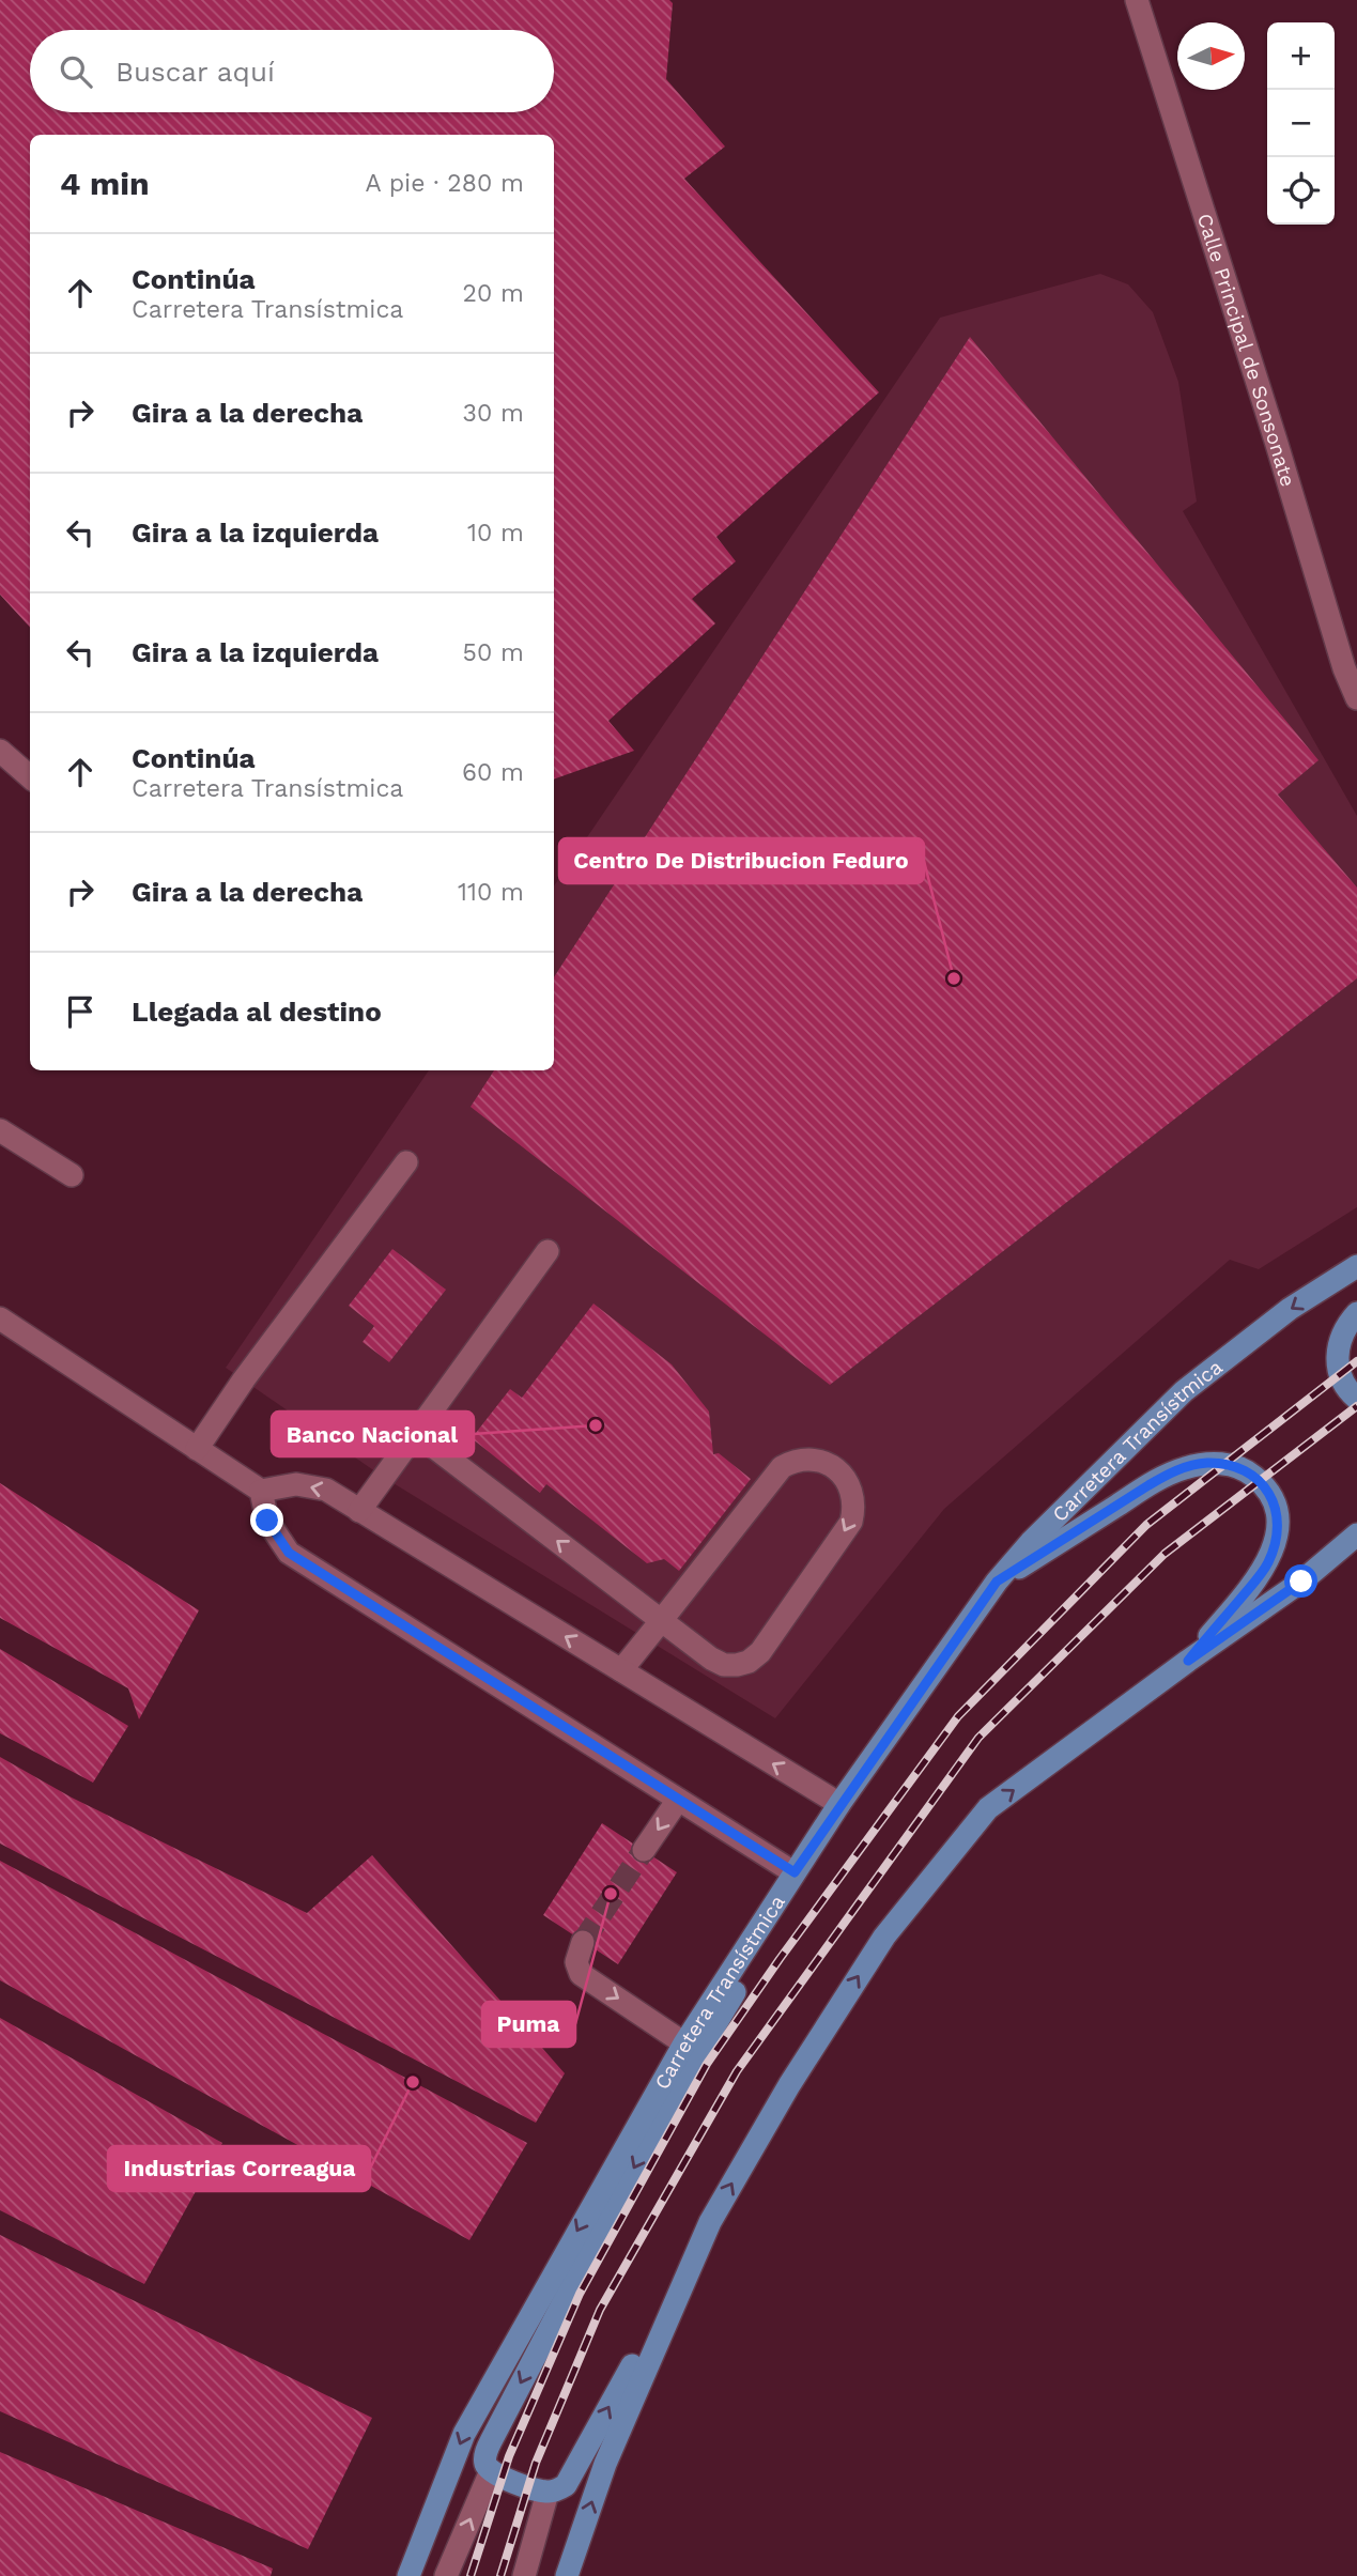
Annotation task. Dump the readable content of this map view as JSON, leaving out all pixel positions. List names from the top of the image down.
{
  "streets": {
    "main road": ["Carretera Transístmica"],
    "street": ["Calle Principal de Sonsonate"]
  },
  "places": [
    "Centro De Distribucion Feduro",
    "Banco Nacional",
    "Puma",
    "Industrias Correagua"
  ],
  "north": "right",
  "page": {
    "map_buttons": ["+", "−"],
    "search": "Buscar aquí",
    "heading": ["4 min", "A pie · 280 m"],
    "list": [
      ["Continúa", "Carretera Transístmica", "20 m"],
      ["Gira a la derecha", "30 m"],
      ["Gira a la izquierda", "10 m"],
      ["Gira a la izquierda", "50 m"],
      ["Continúa", "Carretera Transístmica", "60 m"],
      ["Gira a la derecha", "110 m"],
      "Llegada al destino"
    ]
  }
}
